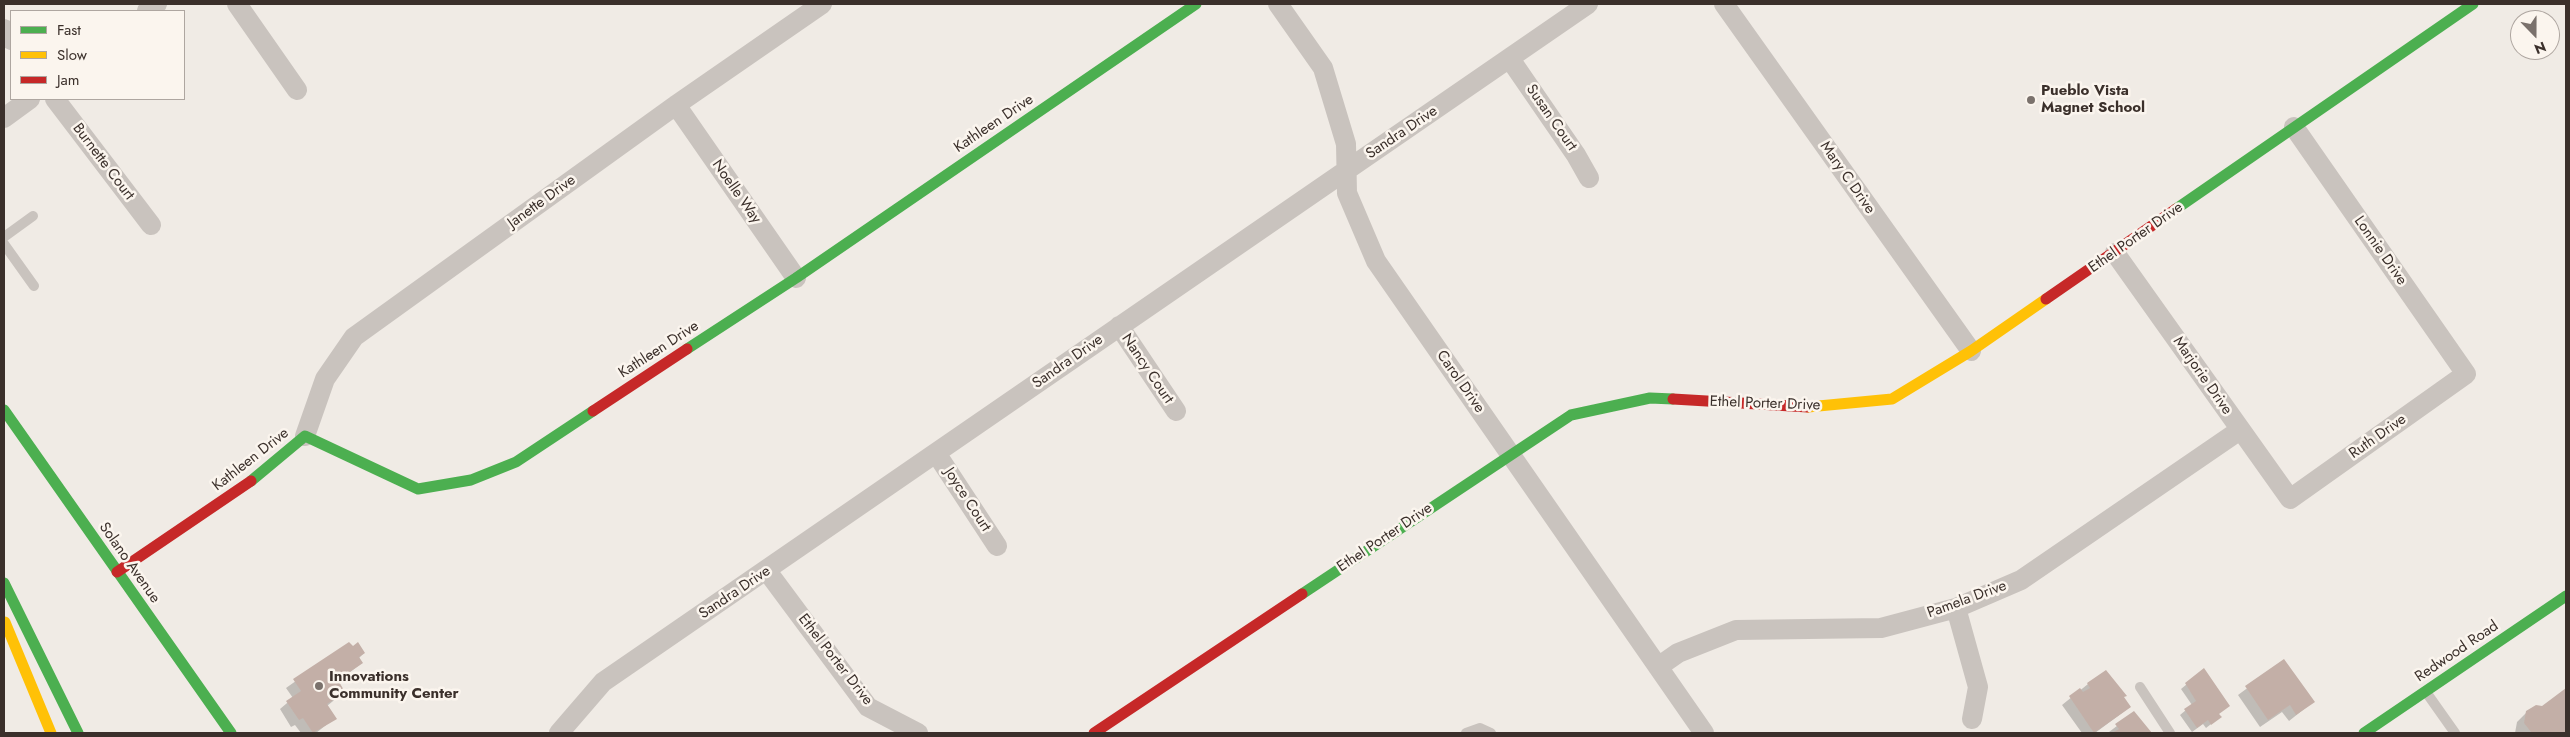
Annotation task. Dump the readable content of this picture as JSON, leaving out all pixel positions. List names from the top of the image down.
{
  "streets": {
    "main road": [
      "Kathleen Drive",
      "Ethel Porter Drive",
      "Solano Avenue",
      "Redwood Road"
    ],
    "street": [
      "Susan Court",
      "Sandra Drive",
      "Burnette Court",
      "Mary C Drive",
      "Noelle Way",
      "Janette Drive",
      "Lonnie Drive",
      "Nancy Court",
      "Marjorie Drive",
      "Carol Drive",
      "Ruth Drive",
      "Joyce Court",
      "Pamela Drive"
    ]
  },
  "crossings": [
    ["Susan Court", "Sandra Drive"],
    ["Kathleen Drive", "Noelle Way"],
    ["Kathleen Drive", "Janette Drive"],
    ["Kathleen Drive", "Solano Avenue"],
    ["Sandra Drive", "Ethel Porter Drive"],
    ["Sandra Drive", "Nancy Court"],
    ["Sandra Drive", "Carol Drive"],
    ["Sandra Drive", "Joyce Court"],
    ["Mary C Drive", "Ethel Porter Drive"],
    ["Noelle Way", "Janette Drive"],
    ["Ethel Porter Drive", "Lonnie Drive"],
    ["Ethel Porter Drive", "Marjorie Drive"],
    ["Ethel Porter Drive", "Carol Drive"],
    ["Lonnie Drive", "Ruth Drive"],
    ["Marjorie Drive", "Ruth Drive"],
    ["Marjorie Drive", "Pamela Drive"],
    ["Carol Drive", "Pamela Drive"]
  ],
  "places": ["Pueblo Vista Magnet School", "Innovations Community Center"],
  "legend": ["Fast", "Slow", "Jam"],
  "north": "bottom"
}
